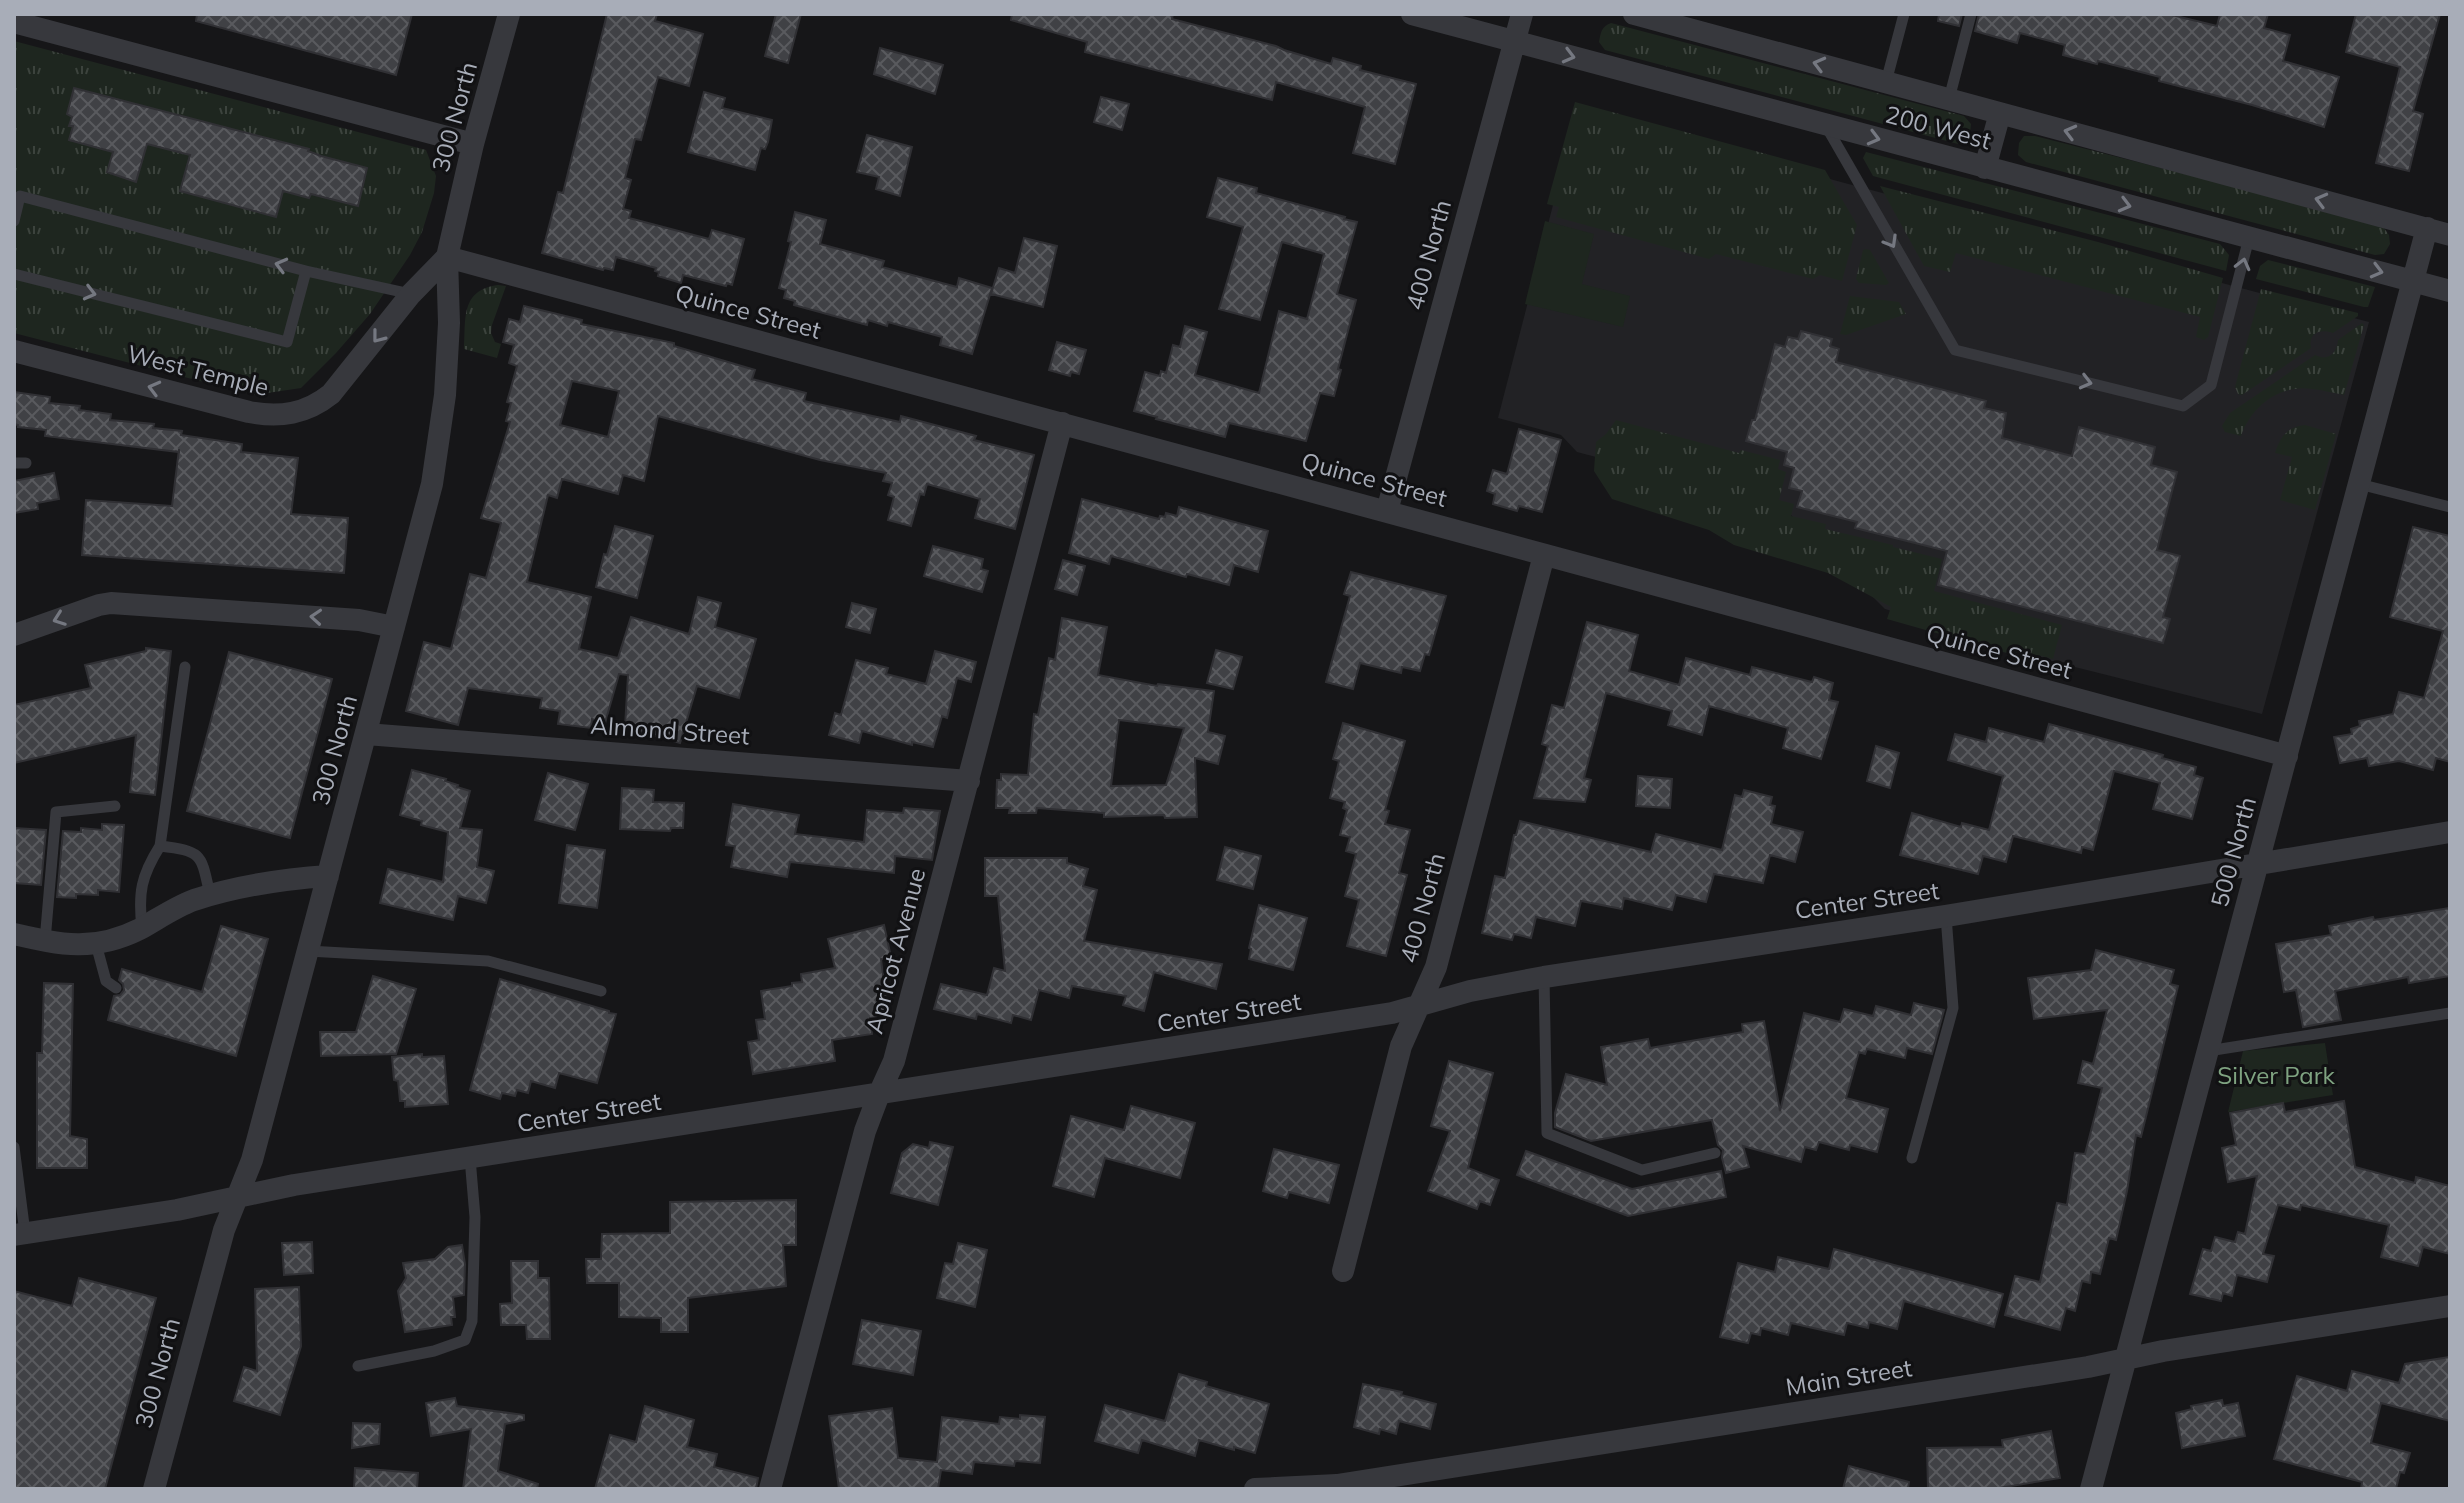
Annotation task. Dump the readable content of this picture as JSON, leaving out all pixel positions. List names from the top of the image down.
{
  "streets": {
    "street": [
      "300 North",
      "200 West",
      "400 North",
      "Quince Street",
      "West Temple",
      "Almond Street",
      "500 North",
      "Center Street",
      "Apricot Avenue",
      "Main Street"
    ]
  },
  "crossings": [
    ["300 North", "Quince Street"],
    ["300 North", "West Temple"],
    ["300 North", "Almond Street"],
    ["300 North", "Center Street"],
    ["200 West", "400 North"],
    ["200 West", "500 North"],
    ["400 North", "Quince Street"],
    ["400 North", "Center Street"],
    ["Quince Street", "West Temple"],
    ["Quince Street", "500 North"],
    ["Quince Street", "Apricot Avenue"],
    ["Almond Street", "Apricot Avenue"],
    ["500 North", "Center Street"],
    ["500 North", "Main Street"],
    ["Center Street", "Apricot Avenue"]
  ],
  "one_way": ["West Temple"],
  "parks": ["Silver Park"]
}
